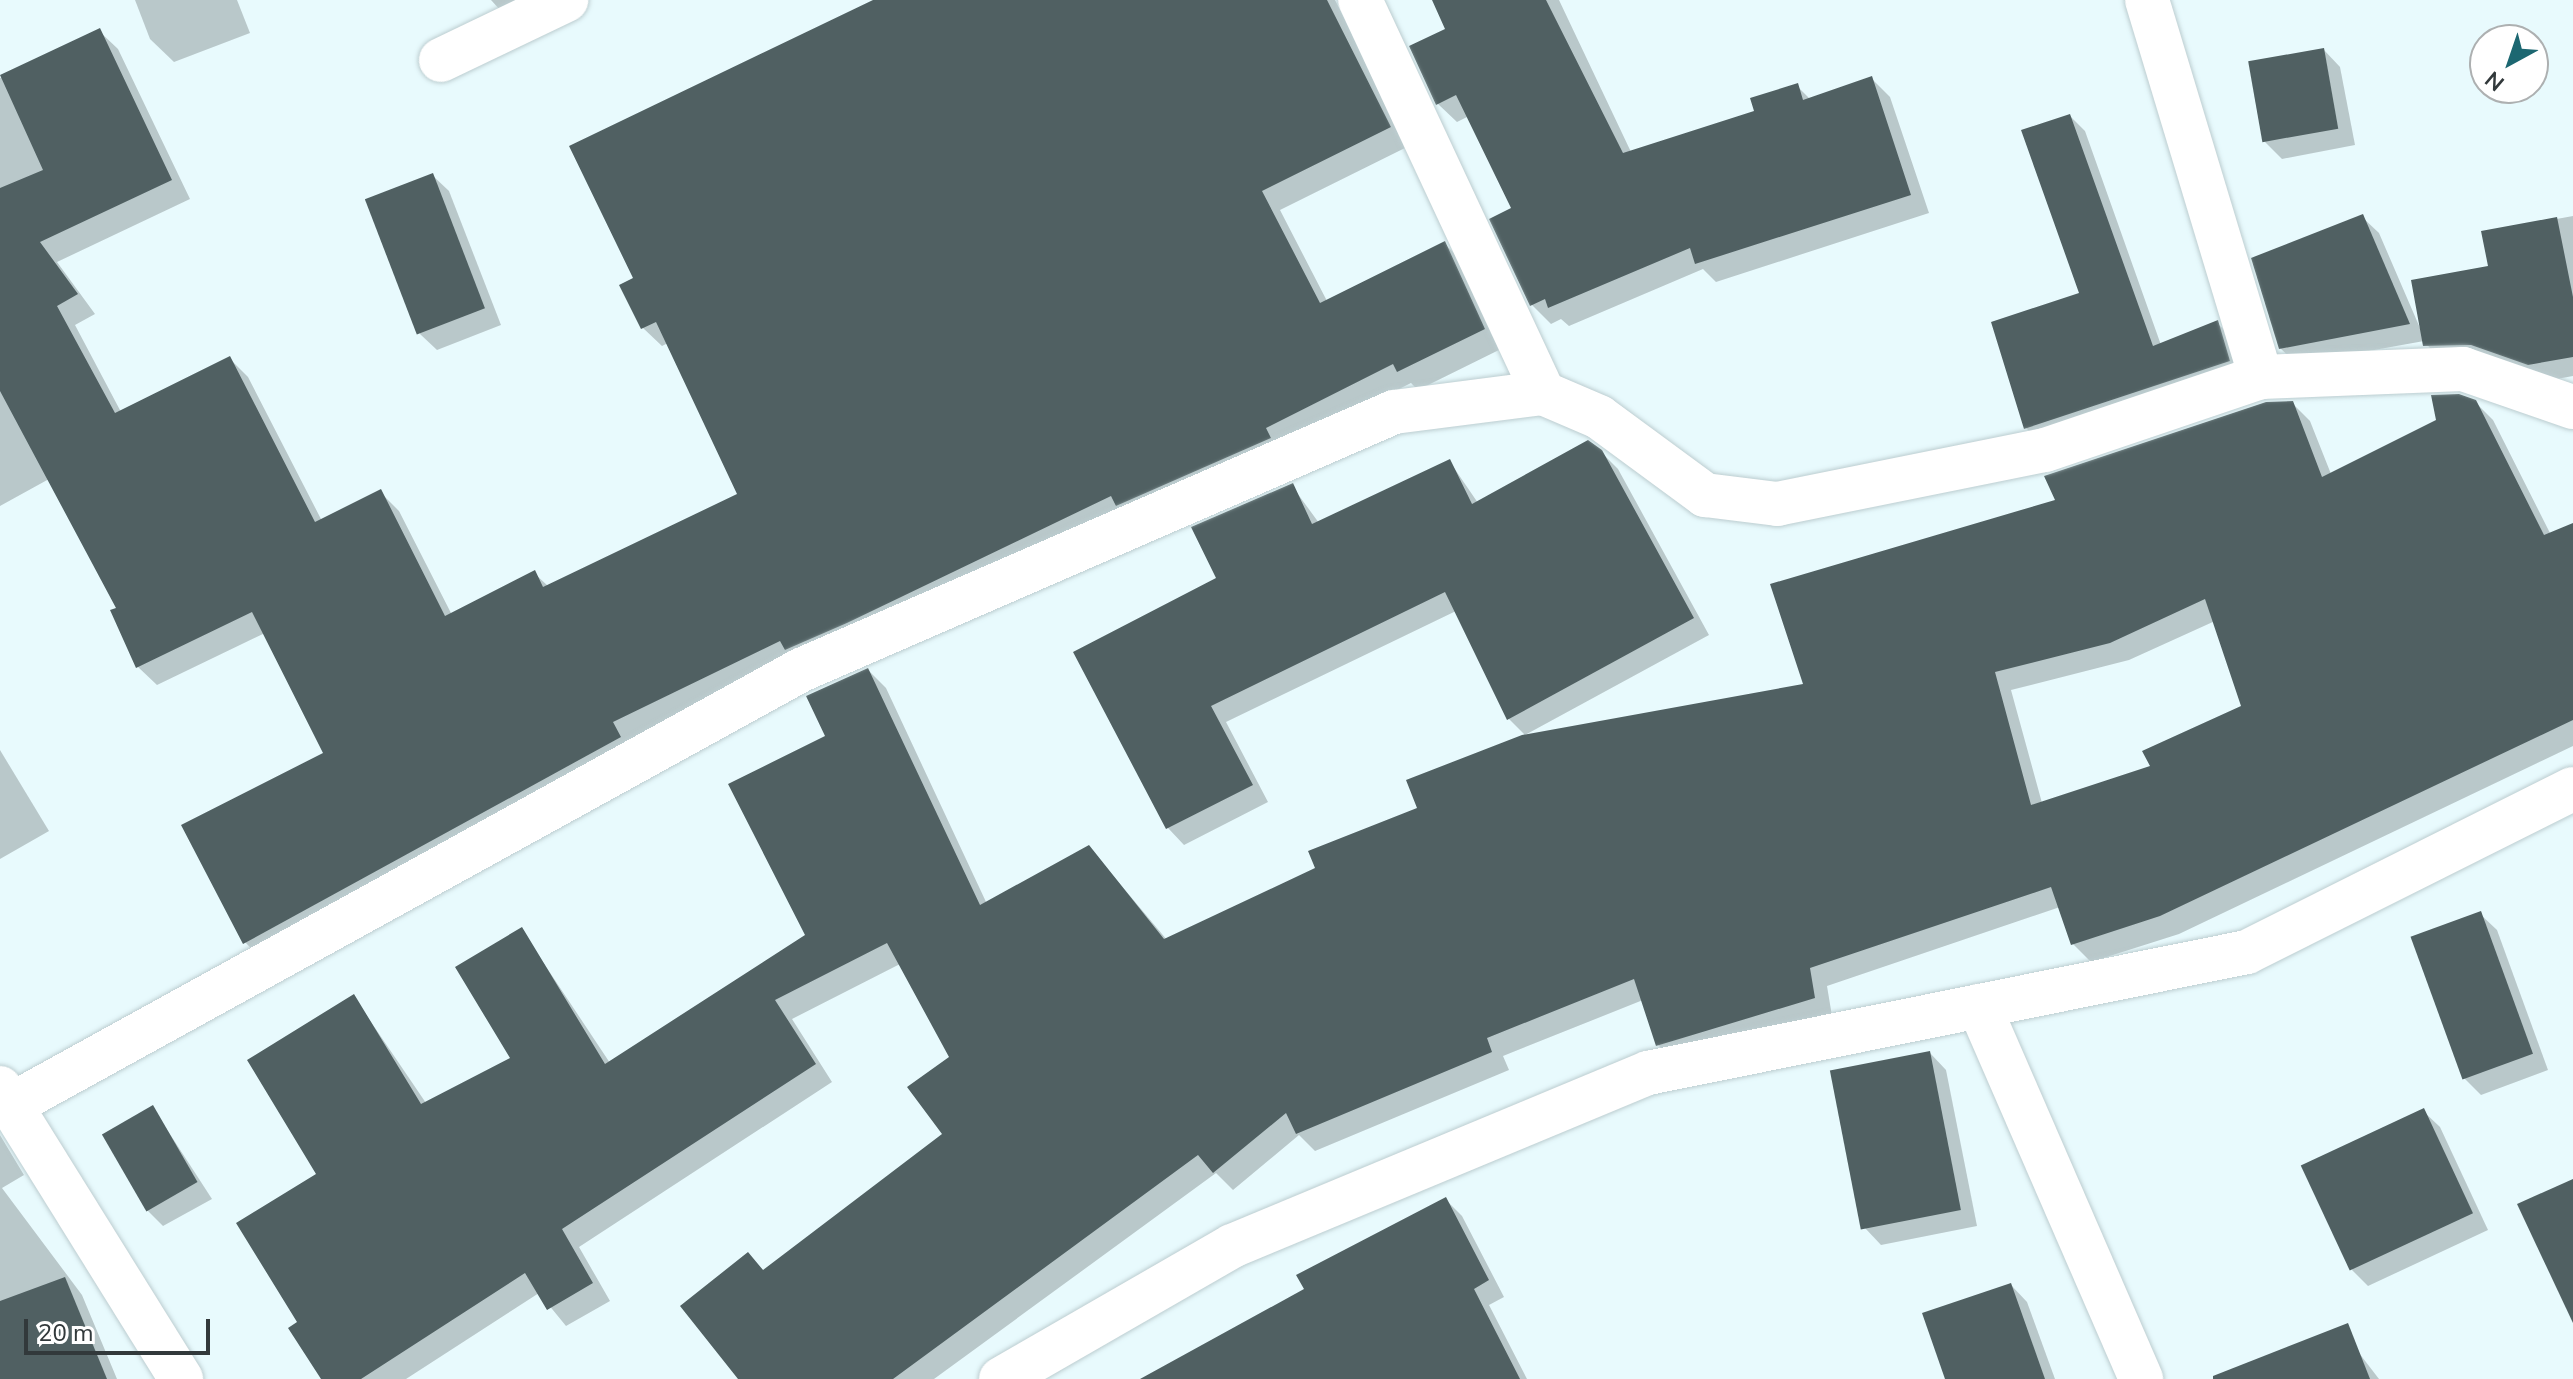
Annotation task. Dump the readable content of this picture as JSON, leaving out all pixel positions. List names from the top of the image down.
{
  "scale_bar": "20 m",
  "north": "bottom left"
}
